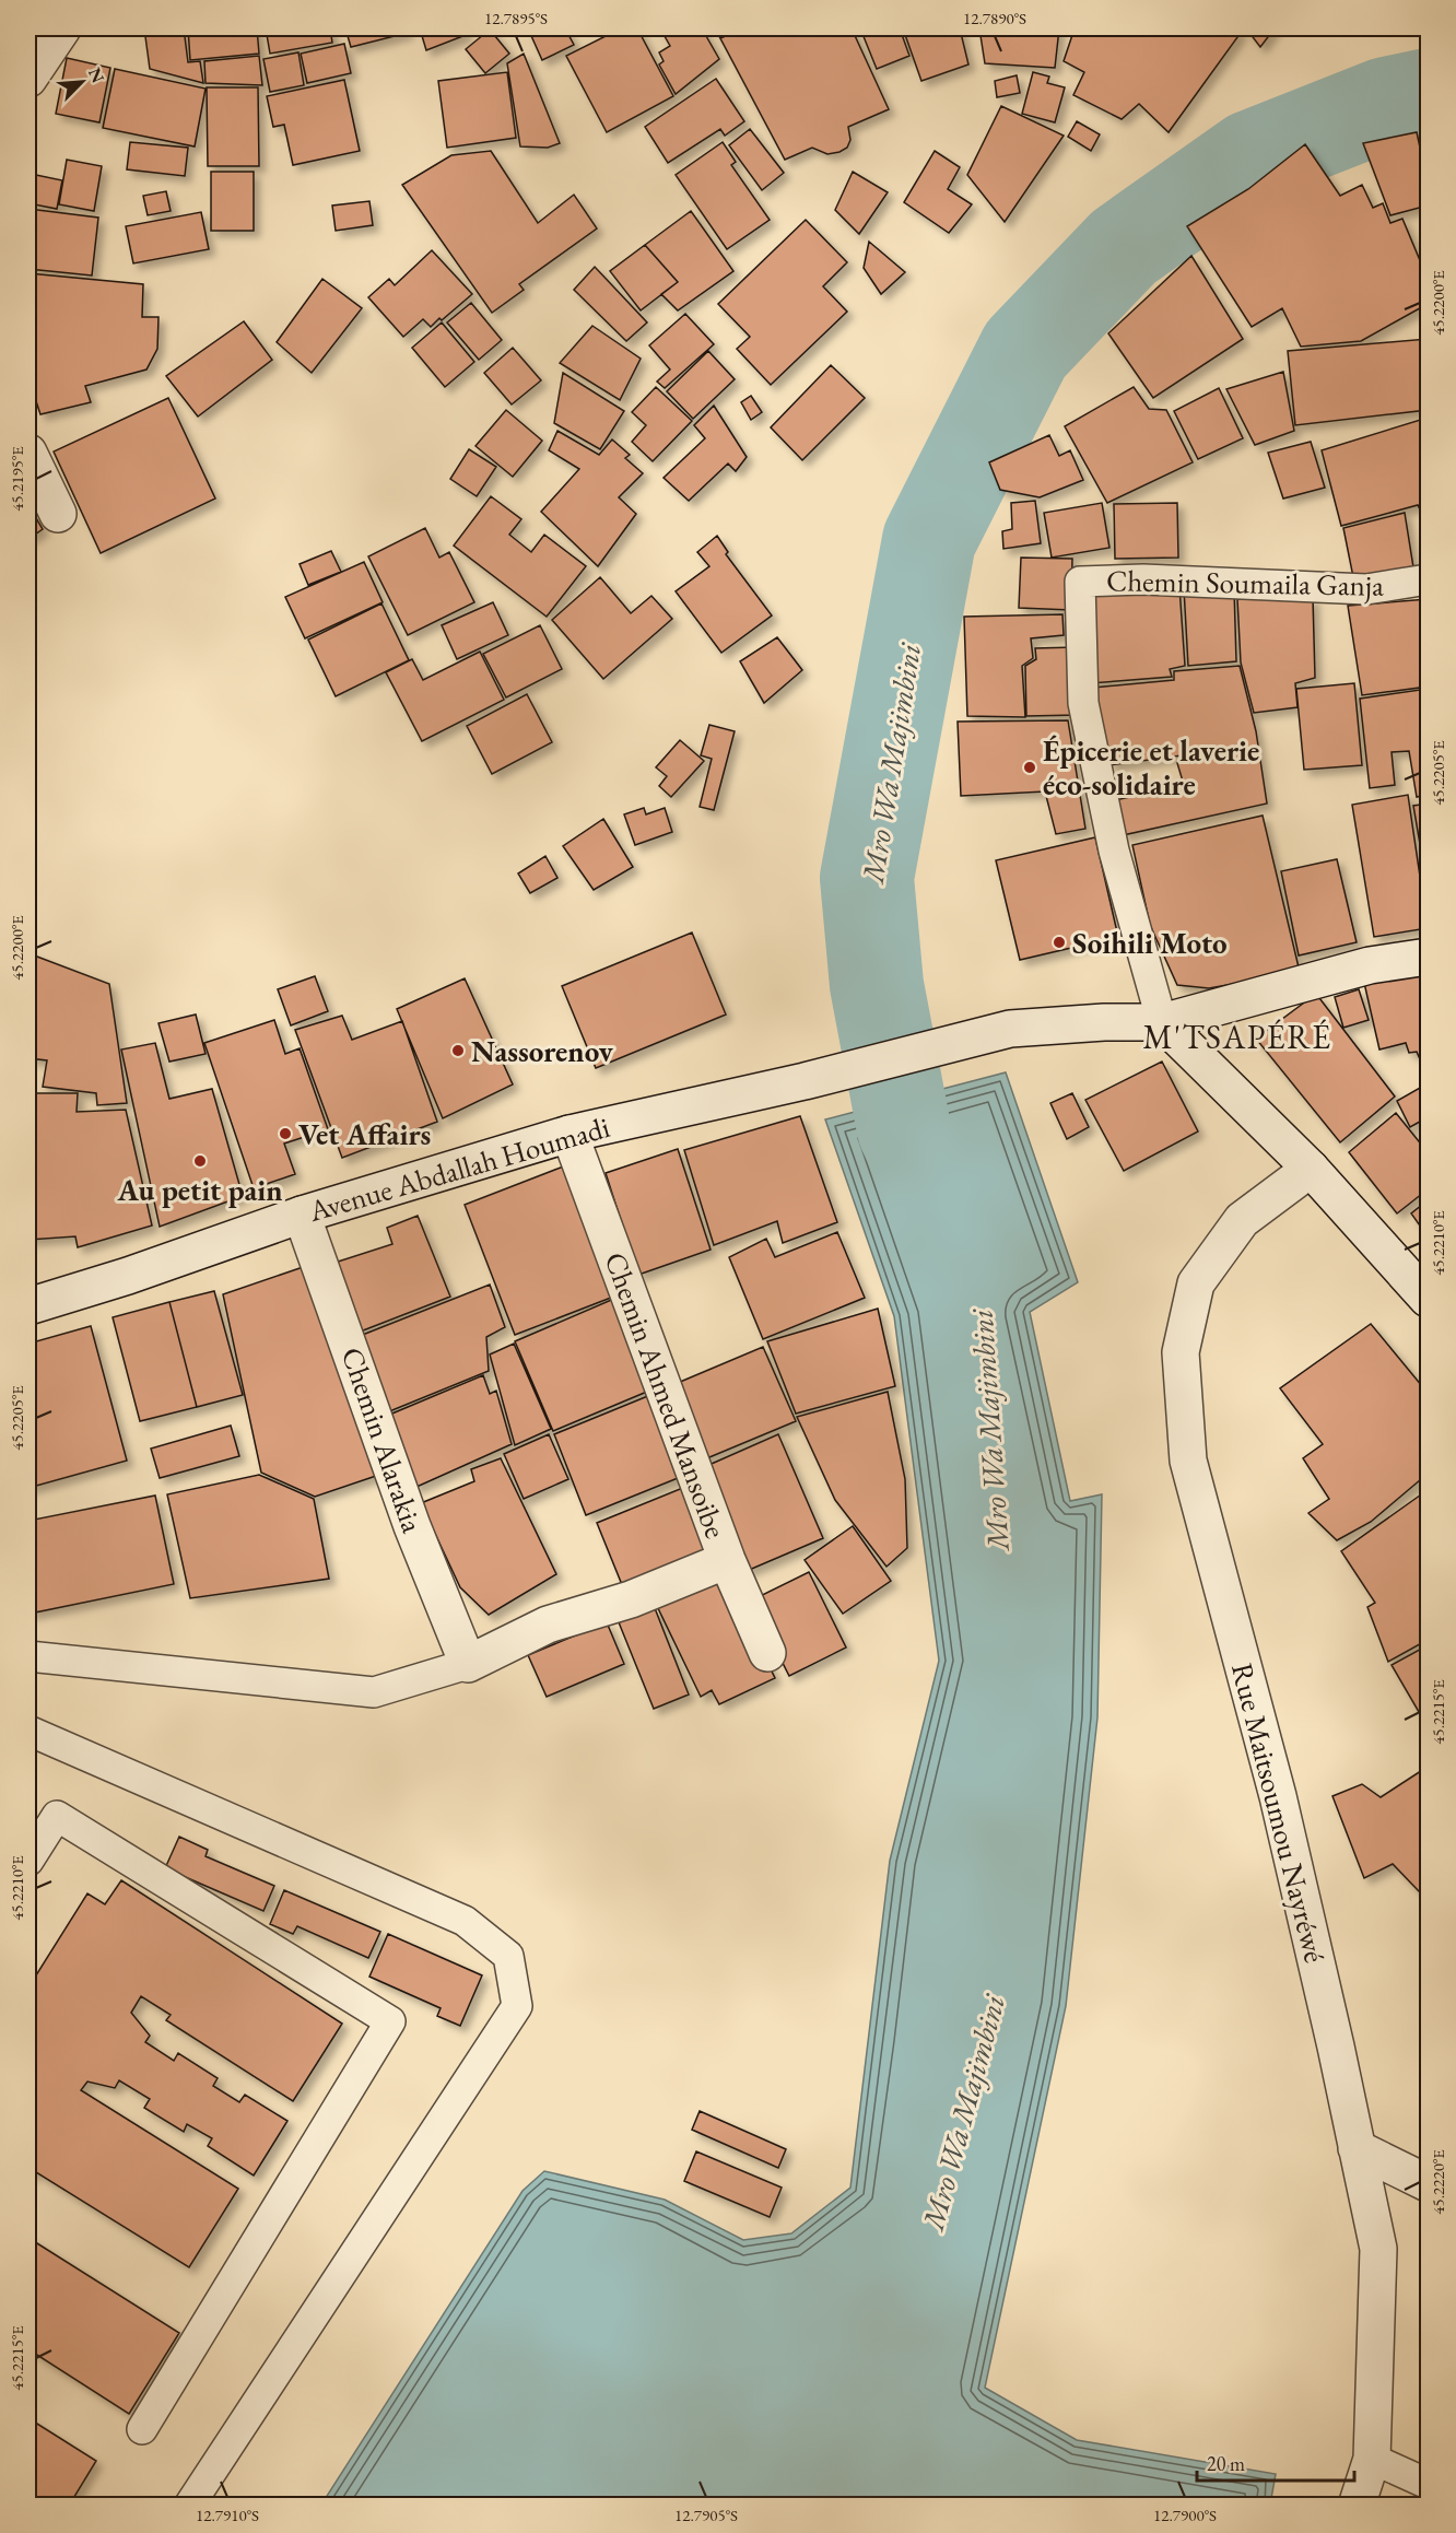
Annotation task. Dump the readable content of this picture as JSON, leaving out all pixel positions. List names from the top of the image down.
{
  "streets": {
    "street": [
      "Avenue Abdallah Houmadi",
      "Chemin Ahmed Mansoibe",
      "Chemin Alarakia",
      "Rue Maitsoumou Nayréwé"
    ],
    "lane": ["Chemin Soumaila Ganja"]
  },
  "crossings": [
    ["Chemin Soumaila Ganja", "Avenue Abdallah Houmadi"],
    ["Avenue Abdallah Houmadi", "Chemin Ahmed Mansoibe"],
    ["Avenue Abdallah Houmadi", "Chemin Alarakia"]
  ],
  "districts": ["M'TSAPÉRÉ"],
  "water": ["Mro Wa Majimbini"],
  "places": [
    "Épicerie et laverie éco-solidaire",
    "Soihili Moto",
    "Nassorenov",
    "Vet Affairs",
    "Au petit pain"
  ],
  "scale_bar": "20 m",
  "north": "top right",
  "coordinates": [
    "12.7895°S",
    "12.7890°S",
    "45.2200°E",
    "45.2195°E",
    "45.2205°E",
    "45.2210°E",
    "45.2215°E",
    "45.2220°E",
    "12.7910°S",
    "12.7905°S",
    "12.7900°S"
  ]
}
